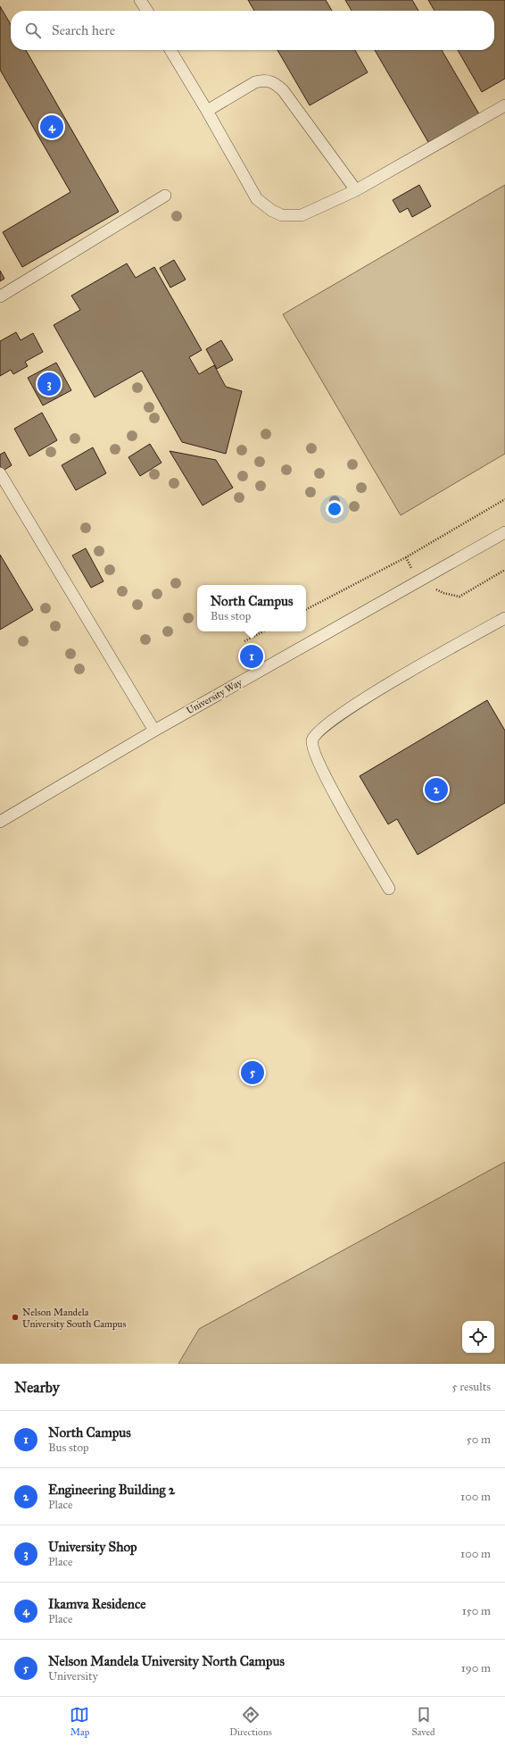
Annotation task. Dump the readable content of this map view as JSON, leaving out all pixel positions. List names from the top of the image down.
{
  "streets": {
    "lane": ["University Way"]
  },
  "places": ["Nelson Mandela University South Campus"],
  "page": {
    "search": "Search here",
    "pins": [
      "4",
      "3",
      "1",
      "2",
      "5"
    ],
    "popup": ["North Campus", "Bus stop"],
    "heading": ["Nearby", "5 results"],
    "list": [
      {
        "mark": "1",
        "name": "North Campus",
        "note": "Bus stop",
        "value": "50 m"
      },
      {
        "mark": "2",
        "name": "Engineering Building 2",
        "note": "Place",
        "value": "100 m"
      },
      {
        "mark": "3",
        "name": "University Shop",
        "note": "Place",
        "value": "100 m"
      },
      {
        "mark": "4",
        "name": "Ikamva Residence",
        "note": "Place",
        "value": "150 m"
      },
      {
        "mark": "5",
        "name": "Nelson Mandela University North Campus",
        "note": "University",
        "value": "190 m"
      }
    ],
    "nav": ["Map", "Directions", "Saved"]
  }
}
